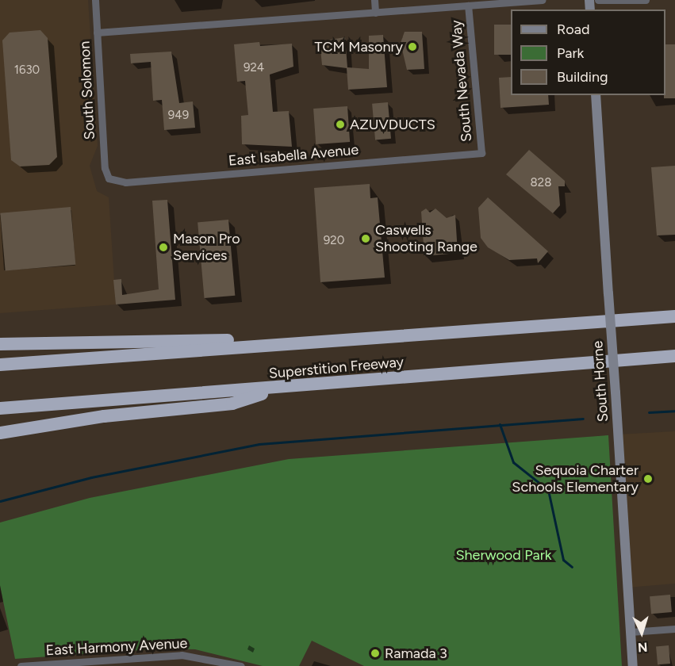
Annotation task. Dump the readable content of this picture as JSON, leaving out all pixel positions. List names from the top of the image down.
{
  "streets": {
    "highway": ["Superstition Freeway"],
    "street": [
      "South Nevada Way",
      "South Solomon",
      "East Isabella Avenue",
      "South Horne",
      "East Harmony Avenue"
    ]
  },
  "crossings": [
    ["South Nevada Way", "East Isabella Avenue"],
    ["South Solomon", "East Isabella Avenue"]
  ],
  "parks": ["Sherwood Park"],
  "places": [
    "TCM Masonry",
    "AZUVDUCTS",
    "Caswells Shooting Range",
    "Mason Pro Services",
    "Sequoia Charter Schools Elementary",
    "Ramada 3"
  ],
  "house_numbers": [
    "924",
    "1630",
    "949",
    "828",
    "920"
  ],
  "legend": ["Road", "Park", "Building"],
  "north": "bottom"
}
